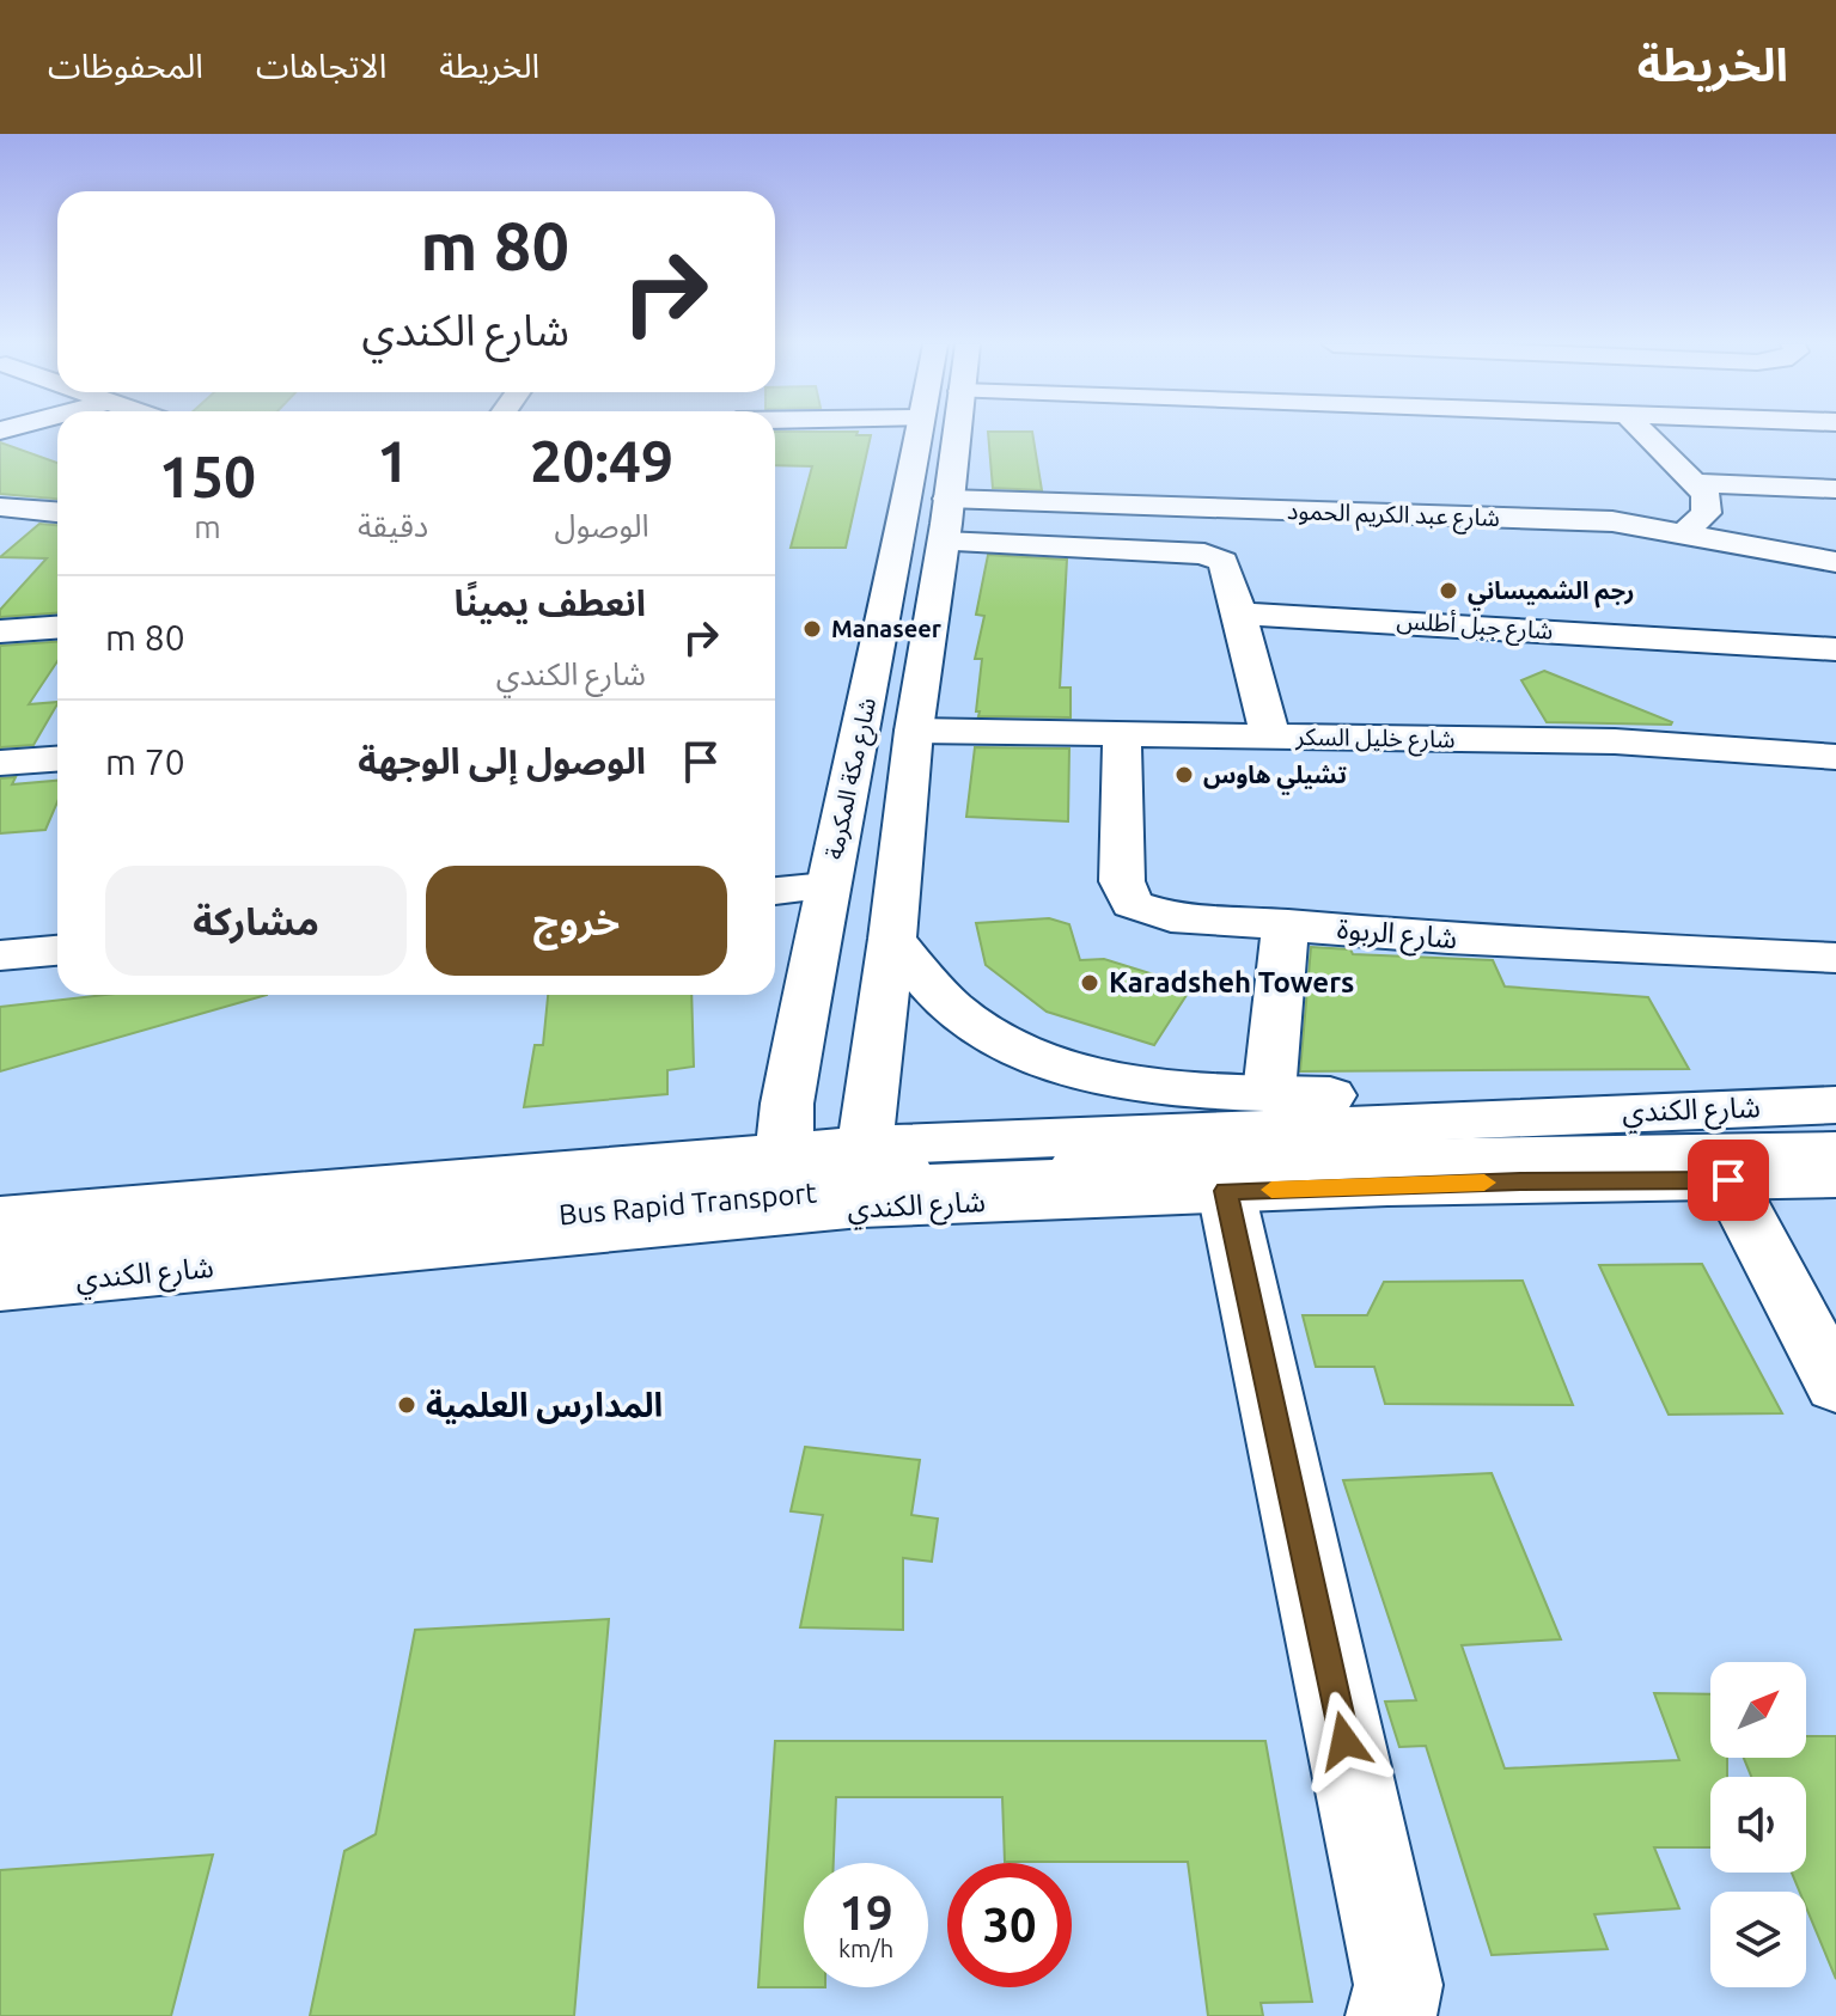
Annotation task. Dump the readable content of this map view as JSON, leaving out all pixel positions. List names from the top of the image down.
{
  "streets": {
    "street": [
      "شارع عبد الكريم الحمود",
      "شارع جبل أطلس",
      "شارع خليل السكر",
      "شارع مكة المكرمة",
      "شارع الربوة",
      "شارع الكندي",
      "Bus Rapid Transport"
    ]
  },
  "crossings": [
    ["شارع عبد الكريم الحمود", "شارع مكة المكرمة"],
    ["شارع خليل السكر", "شارع مكة المكرمة"],
    ["شارع خليل السكر", "شارع الربوة"],
    ["شارع مكة المكرمة", "شارع الكندي"],
    ["شارع مكة المكرمة", "Bus Rapid Transport"],
    ["شارع الكندي", "Bus Rapid Transport"]
  ],
  "places": [
    "رجم الشميساني",
    "Manaseer",
    "تشيلي هاوس",
    "Karadsheh Towers",
    "المدارس العلمية"
  ],
  "north": "top right",
  "page": {
    "header": "الخريطة",
    "nav": ["الخريطة", "الاتجاهات", "المحفوظات"],
    "turn": ["80 m", "شارع الكندي"],
    "eta": [
      "20:49",
      "الوصول",
      "1",
      "دقيقة",
      "150",
      "m"
    ],
    "list": [
      {
        "name": "انعطف يمينًا",
        "note": "شارع الكندي",
        "value": "80 m"
      },
      {
        "name": "الوصول إلى الوجهة",
        "value": "70 m"
      }
    ],
    "buttons": ["خروج", "مشاركة"],
    "speed": "19 km/h",
    "limit": "30"
  }
}
